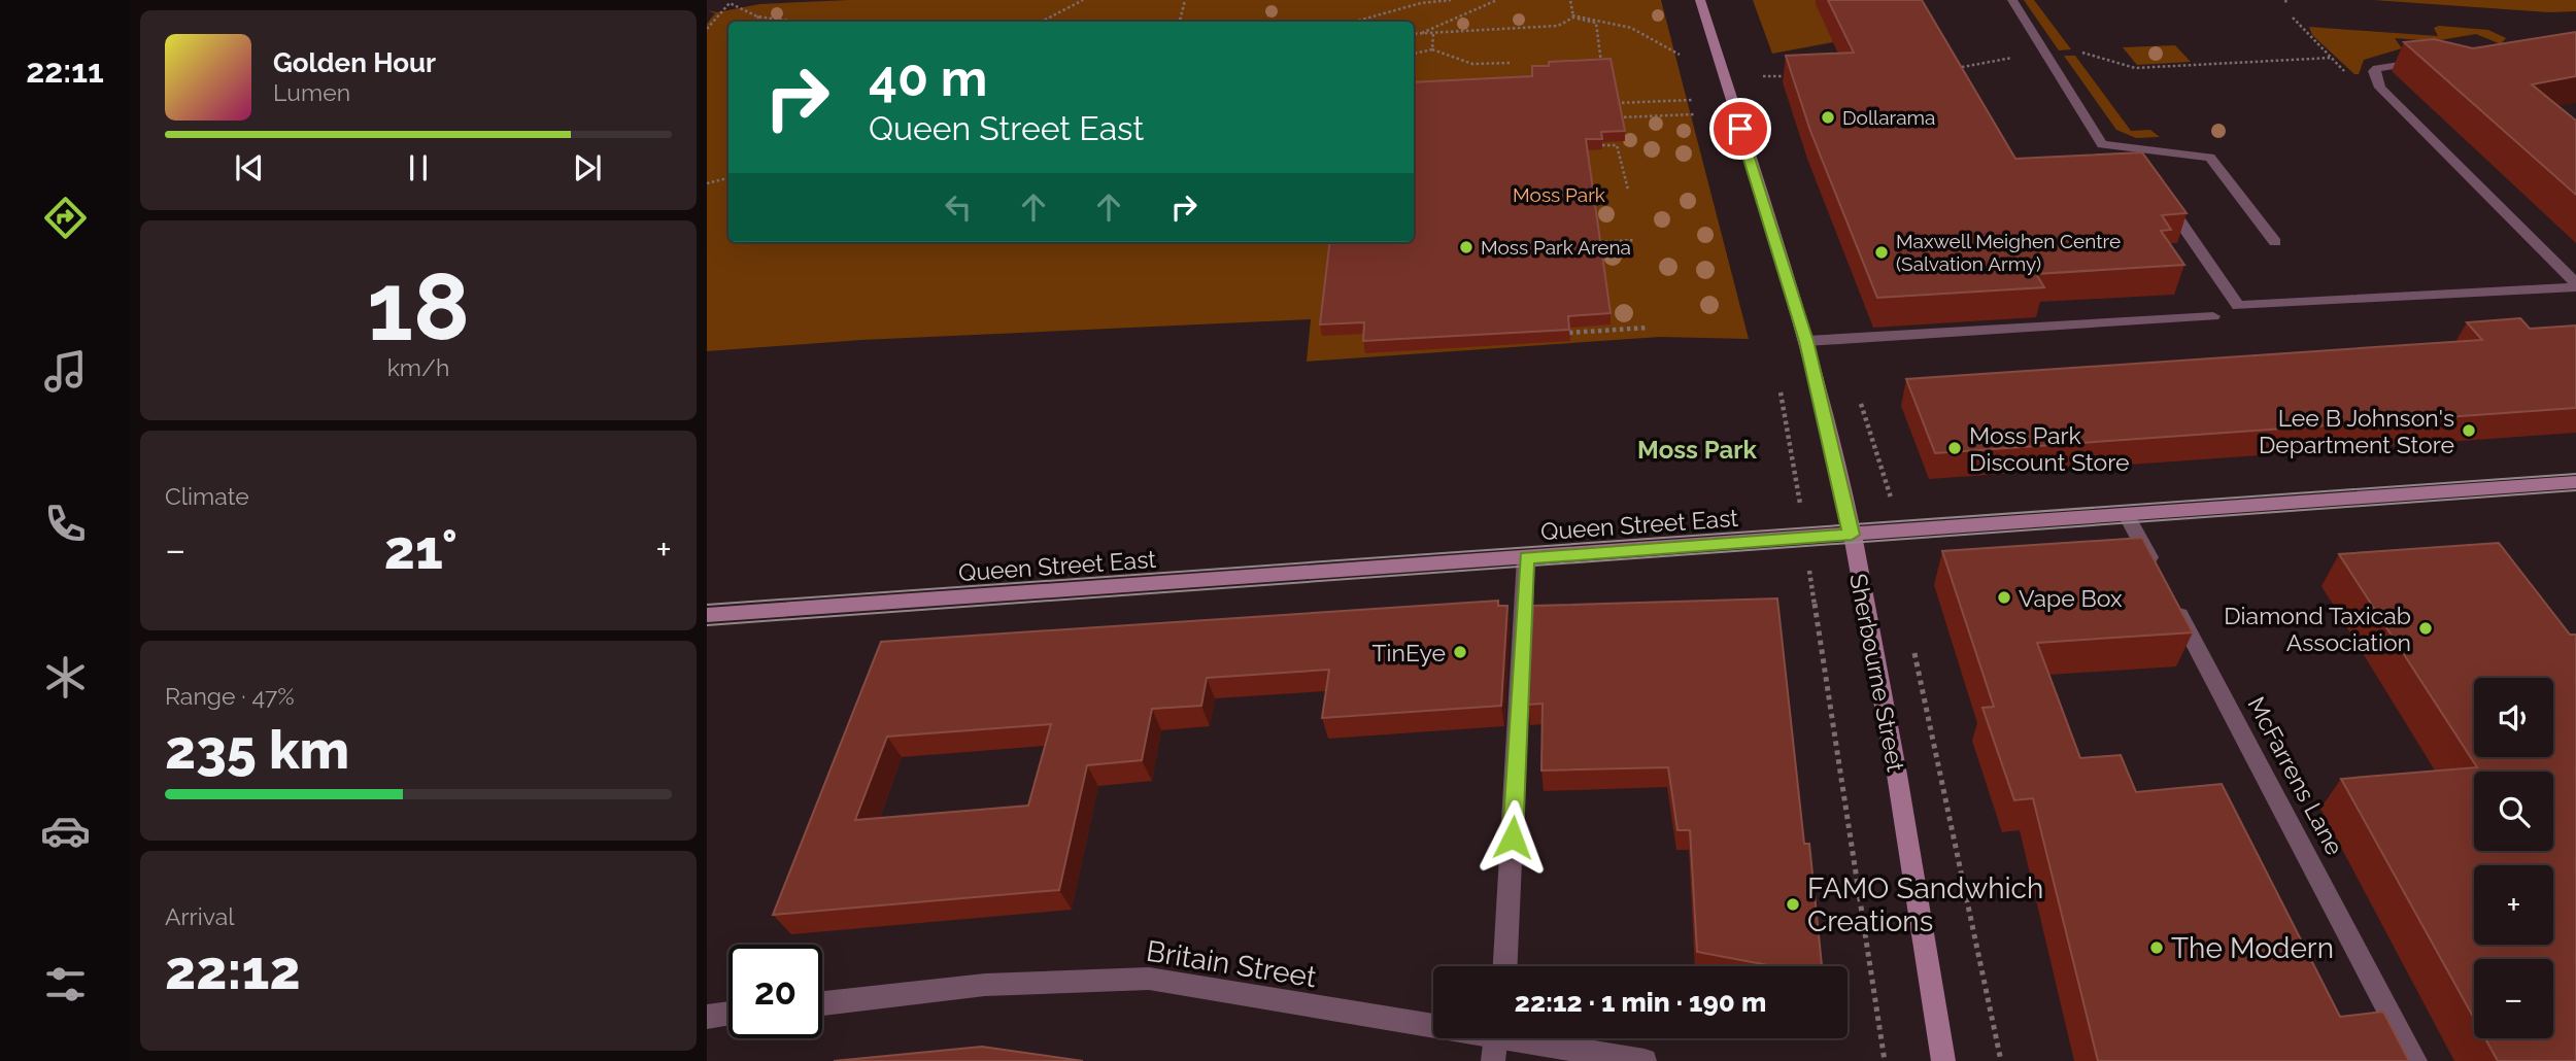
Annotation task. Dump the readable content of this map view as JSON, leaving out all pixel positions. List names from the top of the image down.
{
  "streets": {
    "main road": ["Queen Street East", "Sherbourne Street"],
    "street": ["McFarrens Lane", "Britain Street"]
  },
  "crossings": [
    ["Queen Street East", "Sherbourne Street"]
  ],
  "districts": ["Moss Park"],
  "parks": ["Moss Park"],
  "places": [
    "Dollarama",
    "Moss Park Arena",
    "Maxwell Meighen Centre (Salvation Army)",
    "Lee B Johnson's Department Store",
    "Moss Park Discount Store",
    "Vape Box",
    "Diamond Taxicab Association",
    "TinEye",
    "FAMO Sandwhich Creations",
    "The Modern"
  ],
  "page": {
    "tabs": "22:11",
    "turn": ["40 m", "Queen Street East"],
    "song": ["Golden Hour", "Lumen"],
    "tile": [
      ["18", "km/h"],
      "Climate",
      ["Range · 47%", "235 km"],
      ["Arrival", "22:12"]
    ],
    "heat": ["−", "21°", "+"],
    "map_buttons": ["+", "−"],
    "limit": "20",
    "trip": "22:12 · 1 min · 190 m"
  }
}
